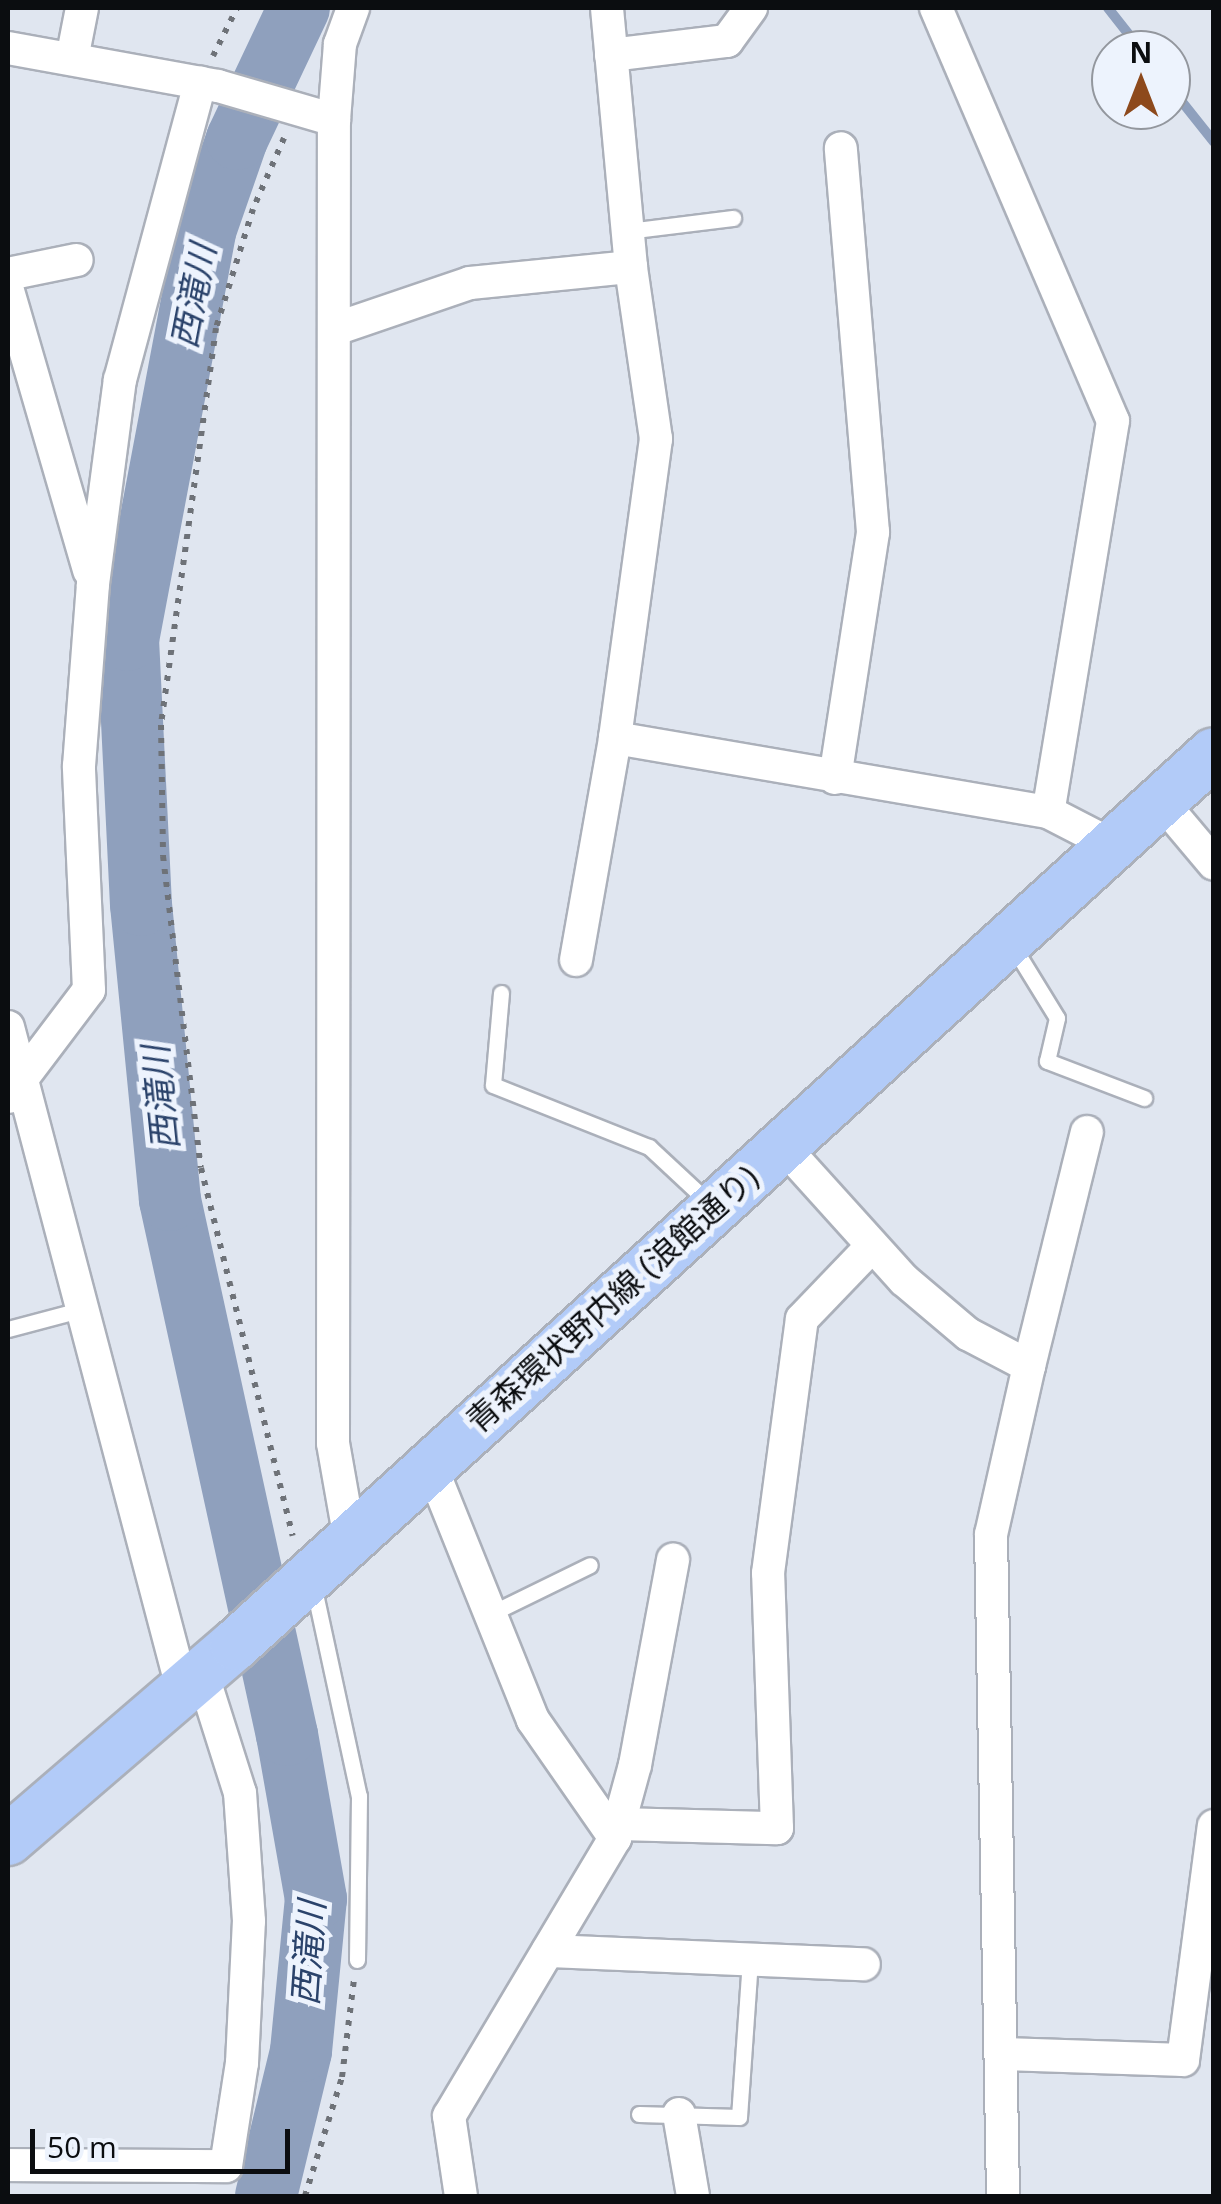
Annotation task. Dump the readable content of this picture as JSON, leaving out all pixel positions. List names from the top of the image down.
{
  "streets": {
    "main road": ["青森環状野内線 (浪館通り)"]
  },
  "water": ["西滝川"],
  "scale_bar": "50 m",
  "north": "top"
}
